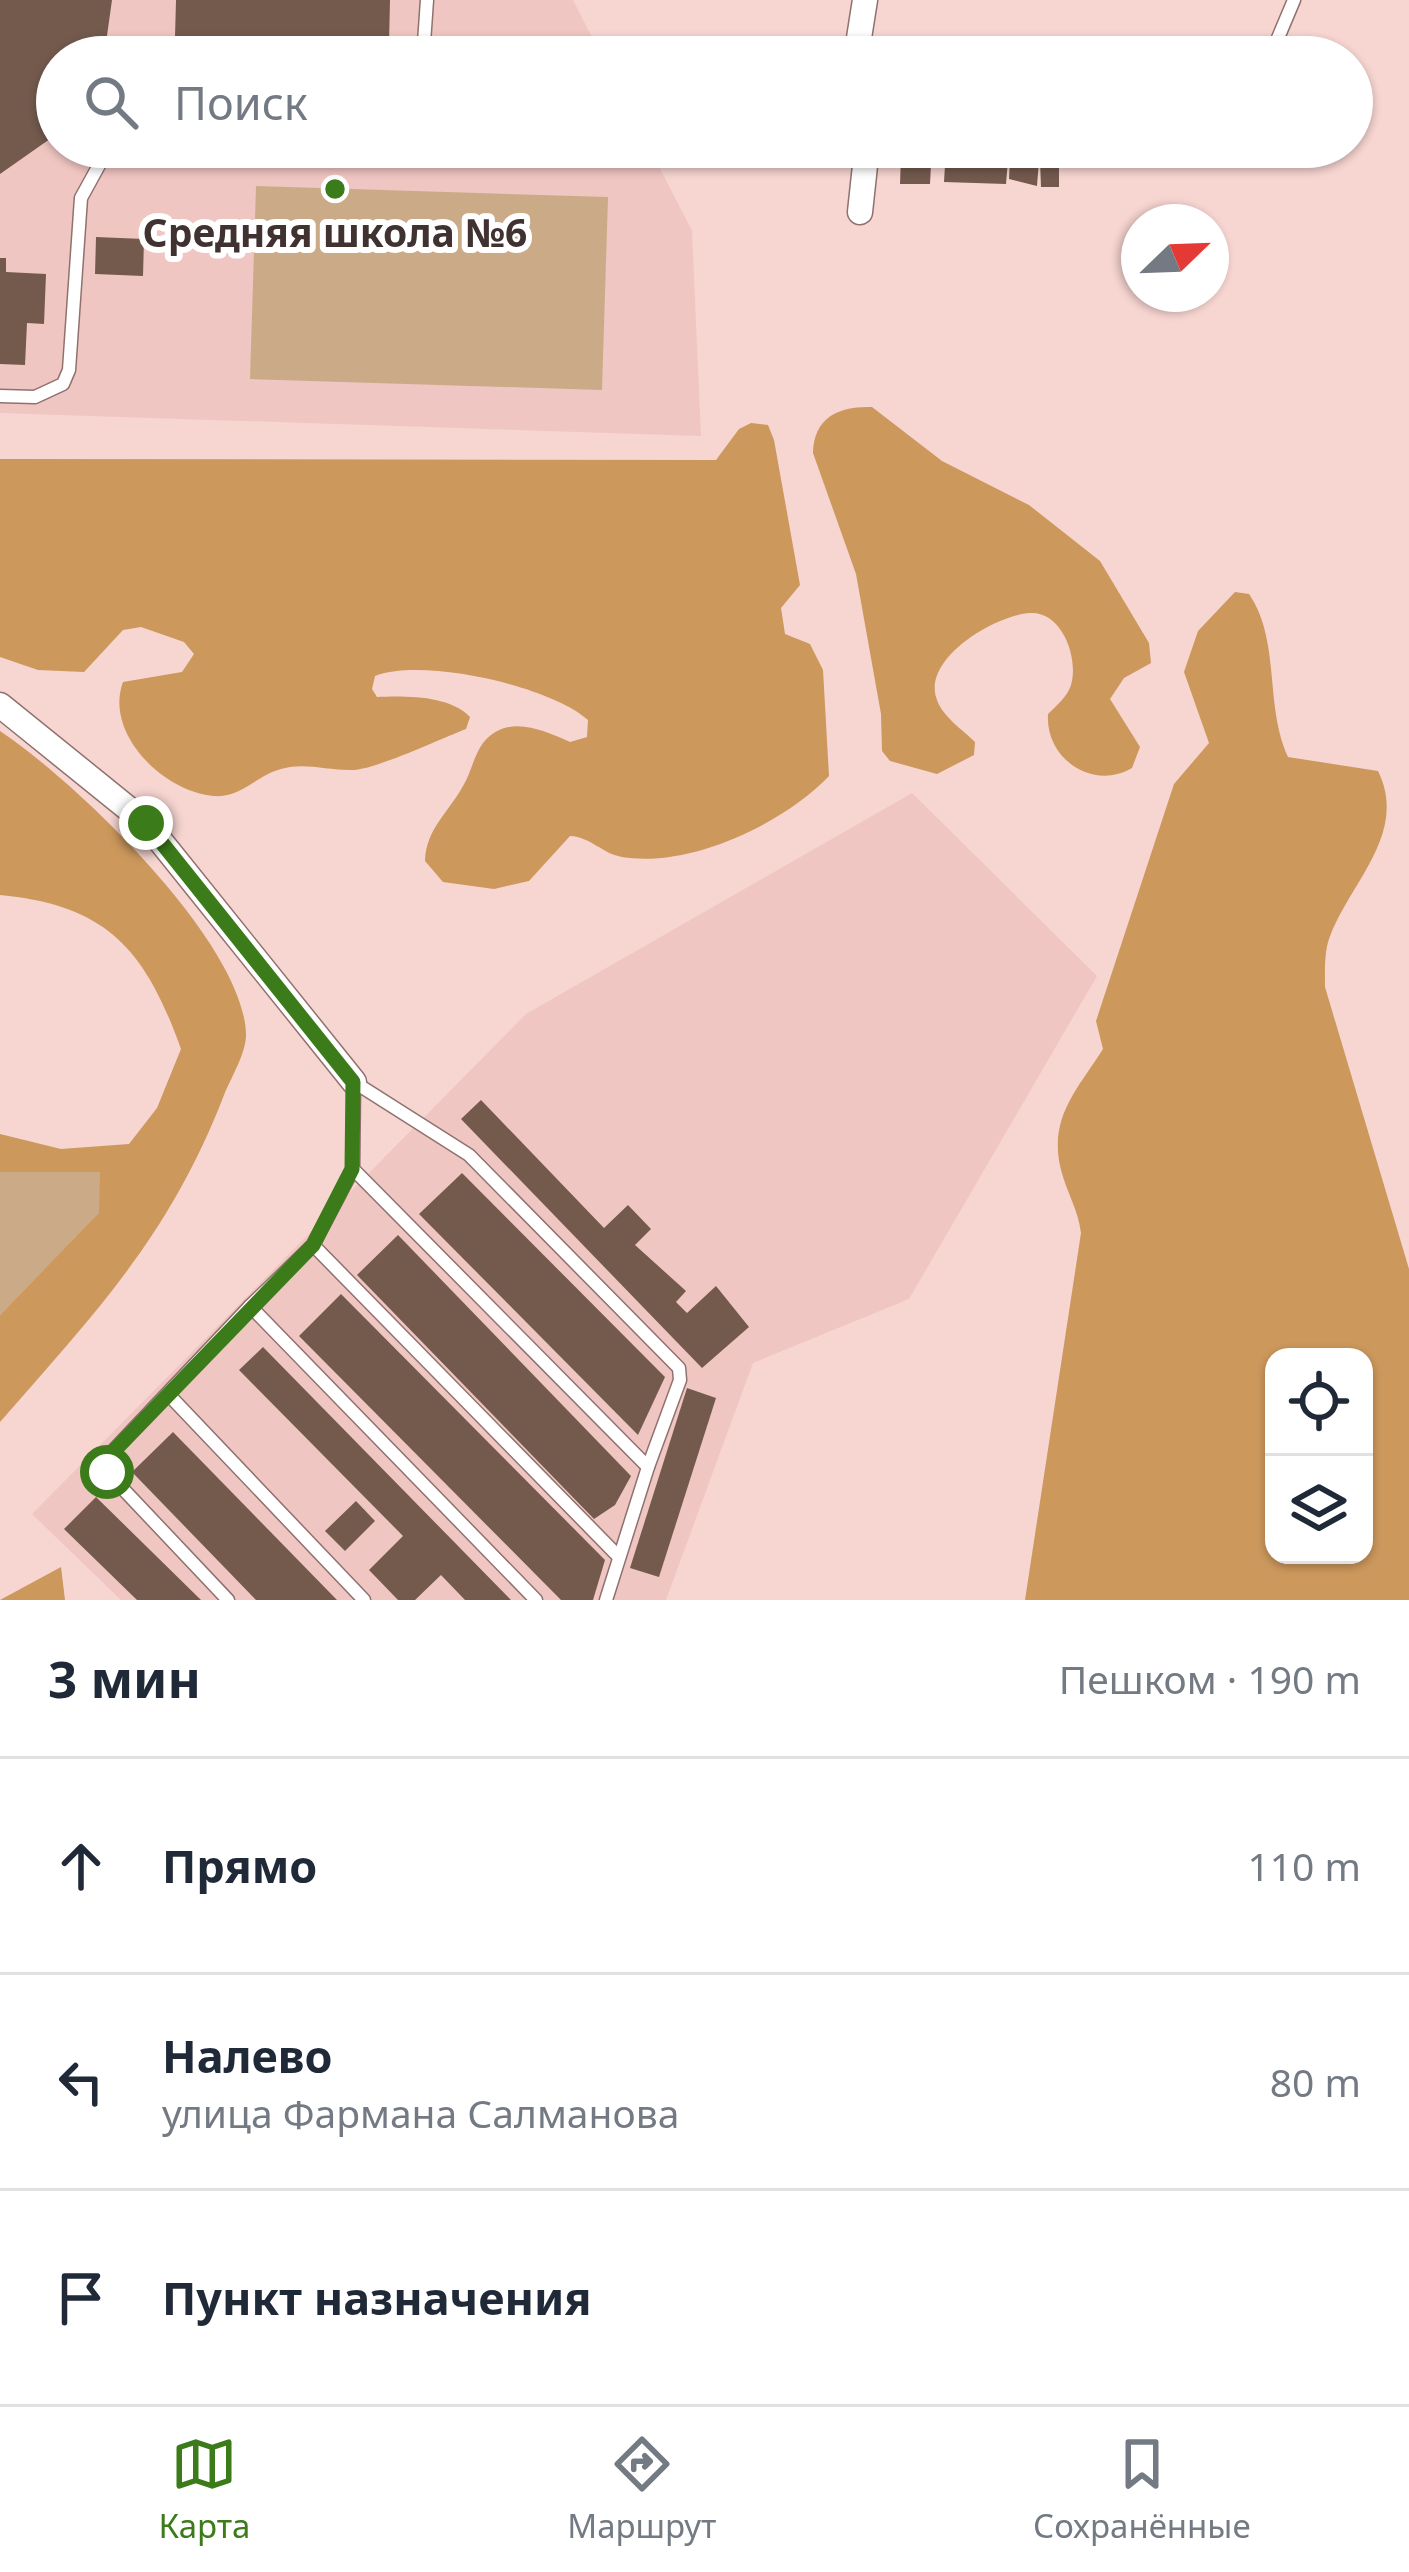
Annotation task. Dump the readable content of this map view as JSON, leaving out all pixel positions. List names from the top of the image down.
{
  "places": ["Средняя школа №6"],
  "north": "top right",
  "page": {
    "search": "Поиск",
    "heading": ["3 мин", "Пешком · 190 m"],
    "list": [
      ["Прямо", "110 m"],
      ["Налево", "улица Фармана Салманова", "80 m"],
      "Пункт назначения"
    ],
    "nav": ["Карта", "Маршрут", "Сохранённые"]
  }
}
